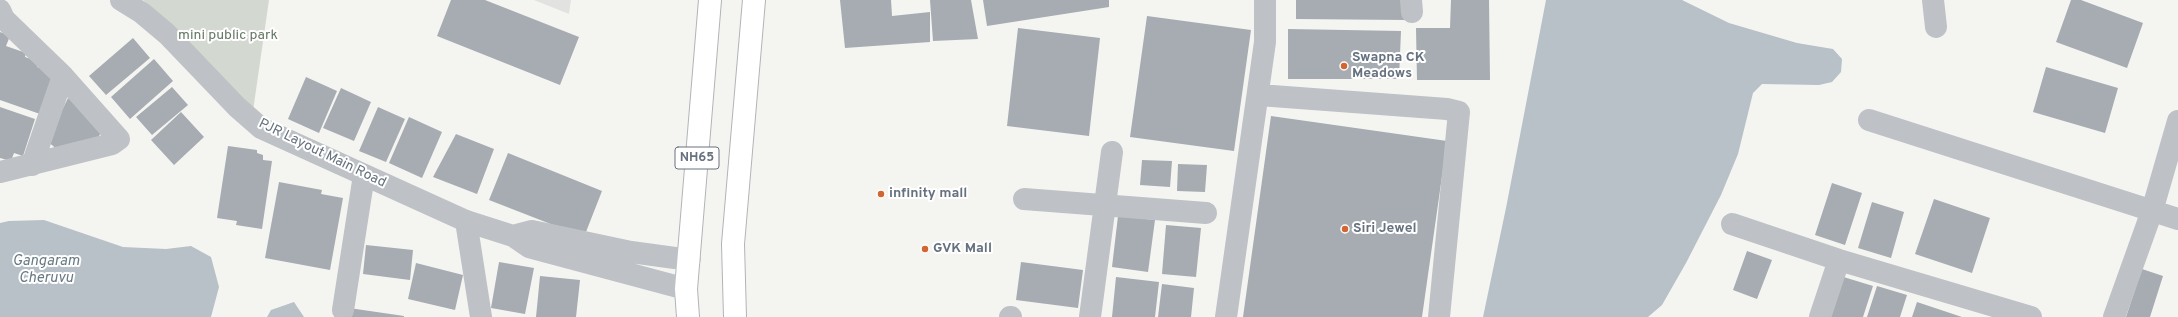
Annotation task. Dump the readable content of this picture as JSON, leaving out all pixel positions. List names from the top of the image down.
{
  "streets": {
    "highway": ["NH65"],
    "street": ["PJR Layout Main Road"]
  },
  "crossings": [
    ["PJR Layout Main Road", "NH65"]
  ],
  "water": ["Gangaram Cheruvu"],
  "parks": ["mini public park"],
  "places": [
    "Swapna CK Meadows",
    "infinity mall",
    "Siri Jewel",
    "GVK Mall"
  ]
}
